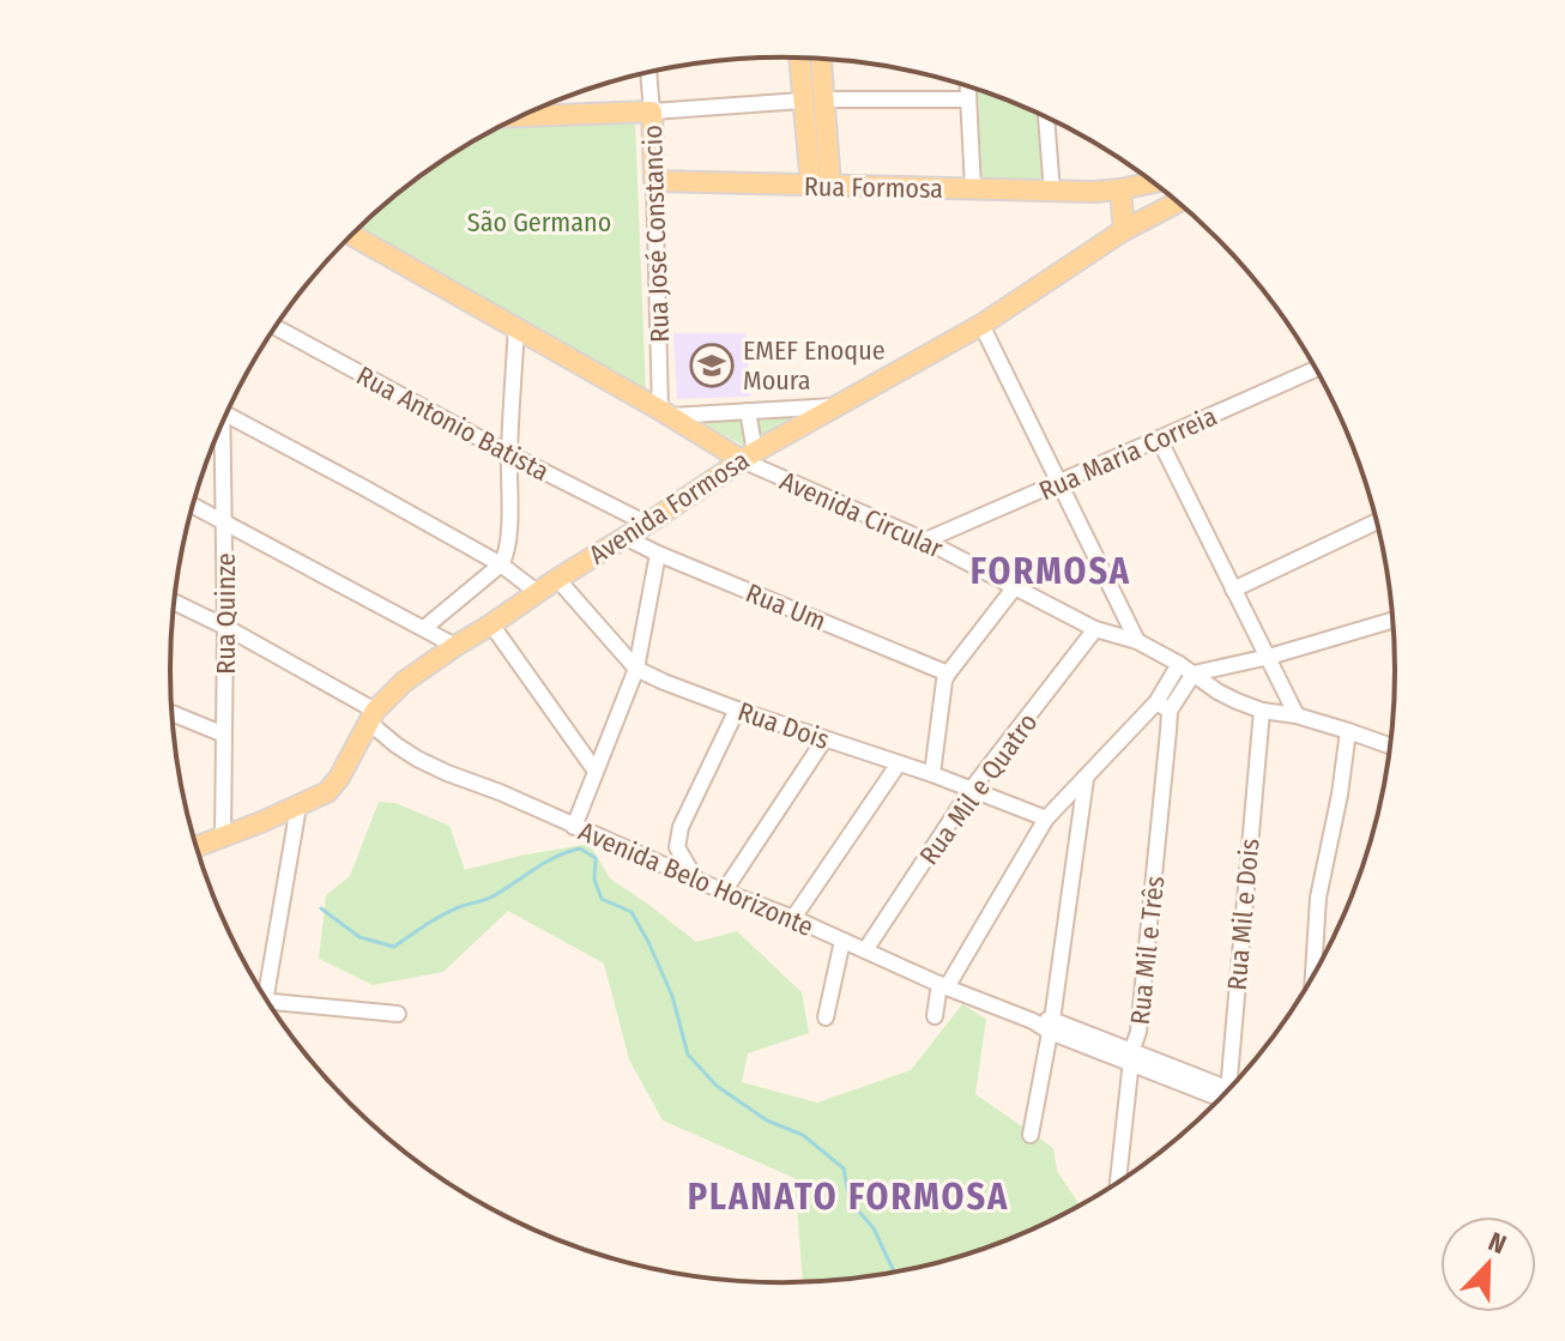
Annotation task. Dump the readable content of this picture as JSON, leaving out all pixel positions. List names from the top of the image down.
{
  "streets": {
    "main road": [
      "Rua Formosa",
      "Rua José Constancio",
      "Avenida Formosa",
      "Avenida Circular"
    ],
    "street": [
      "Rua Antonio Batista",
      "Rua Maria Correia",
      "Rua Um",
      "Rua Quinze",
      "Rua Dois",
      "Rua Mil e Quatro",
      "Avenida Belo Horizonte",
      "Rua Mil e Dois",
      "Rua Mil e Três"
    ]
  },
  "crossings": [
    ["Rua Formosa", "Rua José Constancio"],
    ["Rua José Constancio", "Avenida Circular"],
    ["Rua Antonio Batista", "Avenida Formosa"],
    ["Rua Maria Correia", "Avenida Circular"],
    ["Avenida Formosa", "Avenida Circular"],
    ["Avenida Formosa", "Rua Um"],
    ["Avenida Formosa", "Rua Quinze"],
    ["Avenida Formosa", "Rua Dois"],
    ["Avenida Formosa", "Avenida Belo Horizonte"],
    ["Avenida Circular", "Rua Mil e Quatro"],
    ["Avenida Circular", "Rua Mil e Dois"],
    ["Avenida Circular", "Rua Mil e Três"],
    ["Rua Quinze", "Avenida Belo Horizonte"],
    ["Rua Dois", "Rua Mil e Quatro"],
    ["Rua Dois", "Rua Mil e Três"],
    ["Rua Mil e Quatro", "Avenida Belo Horizonte"],
    ["Avenida Belo Horizonte", "Rua Mil e Três"]
  ],
  "districts": ["FORMOSA", "PLANATO FORMOSA"],
  "parks": ["São Germano"],
  "places": {
    "school or university": ["EMEF Enoque Moura"]
  },
  "north": "top right"
}
